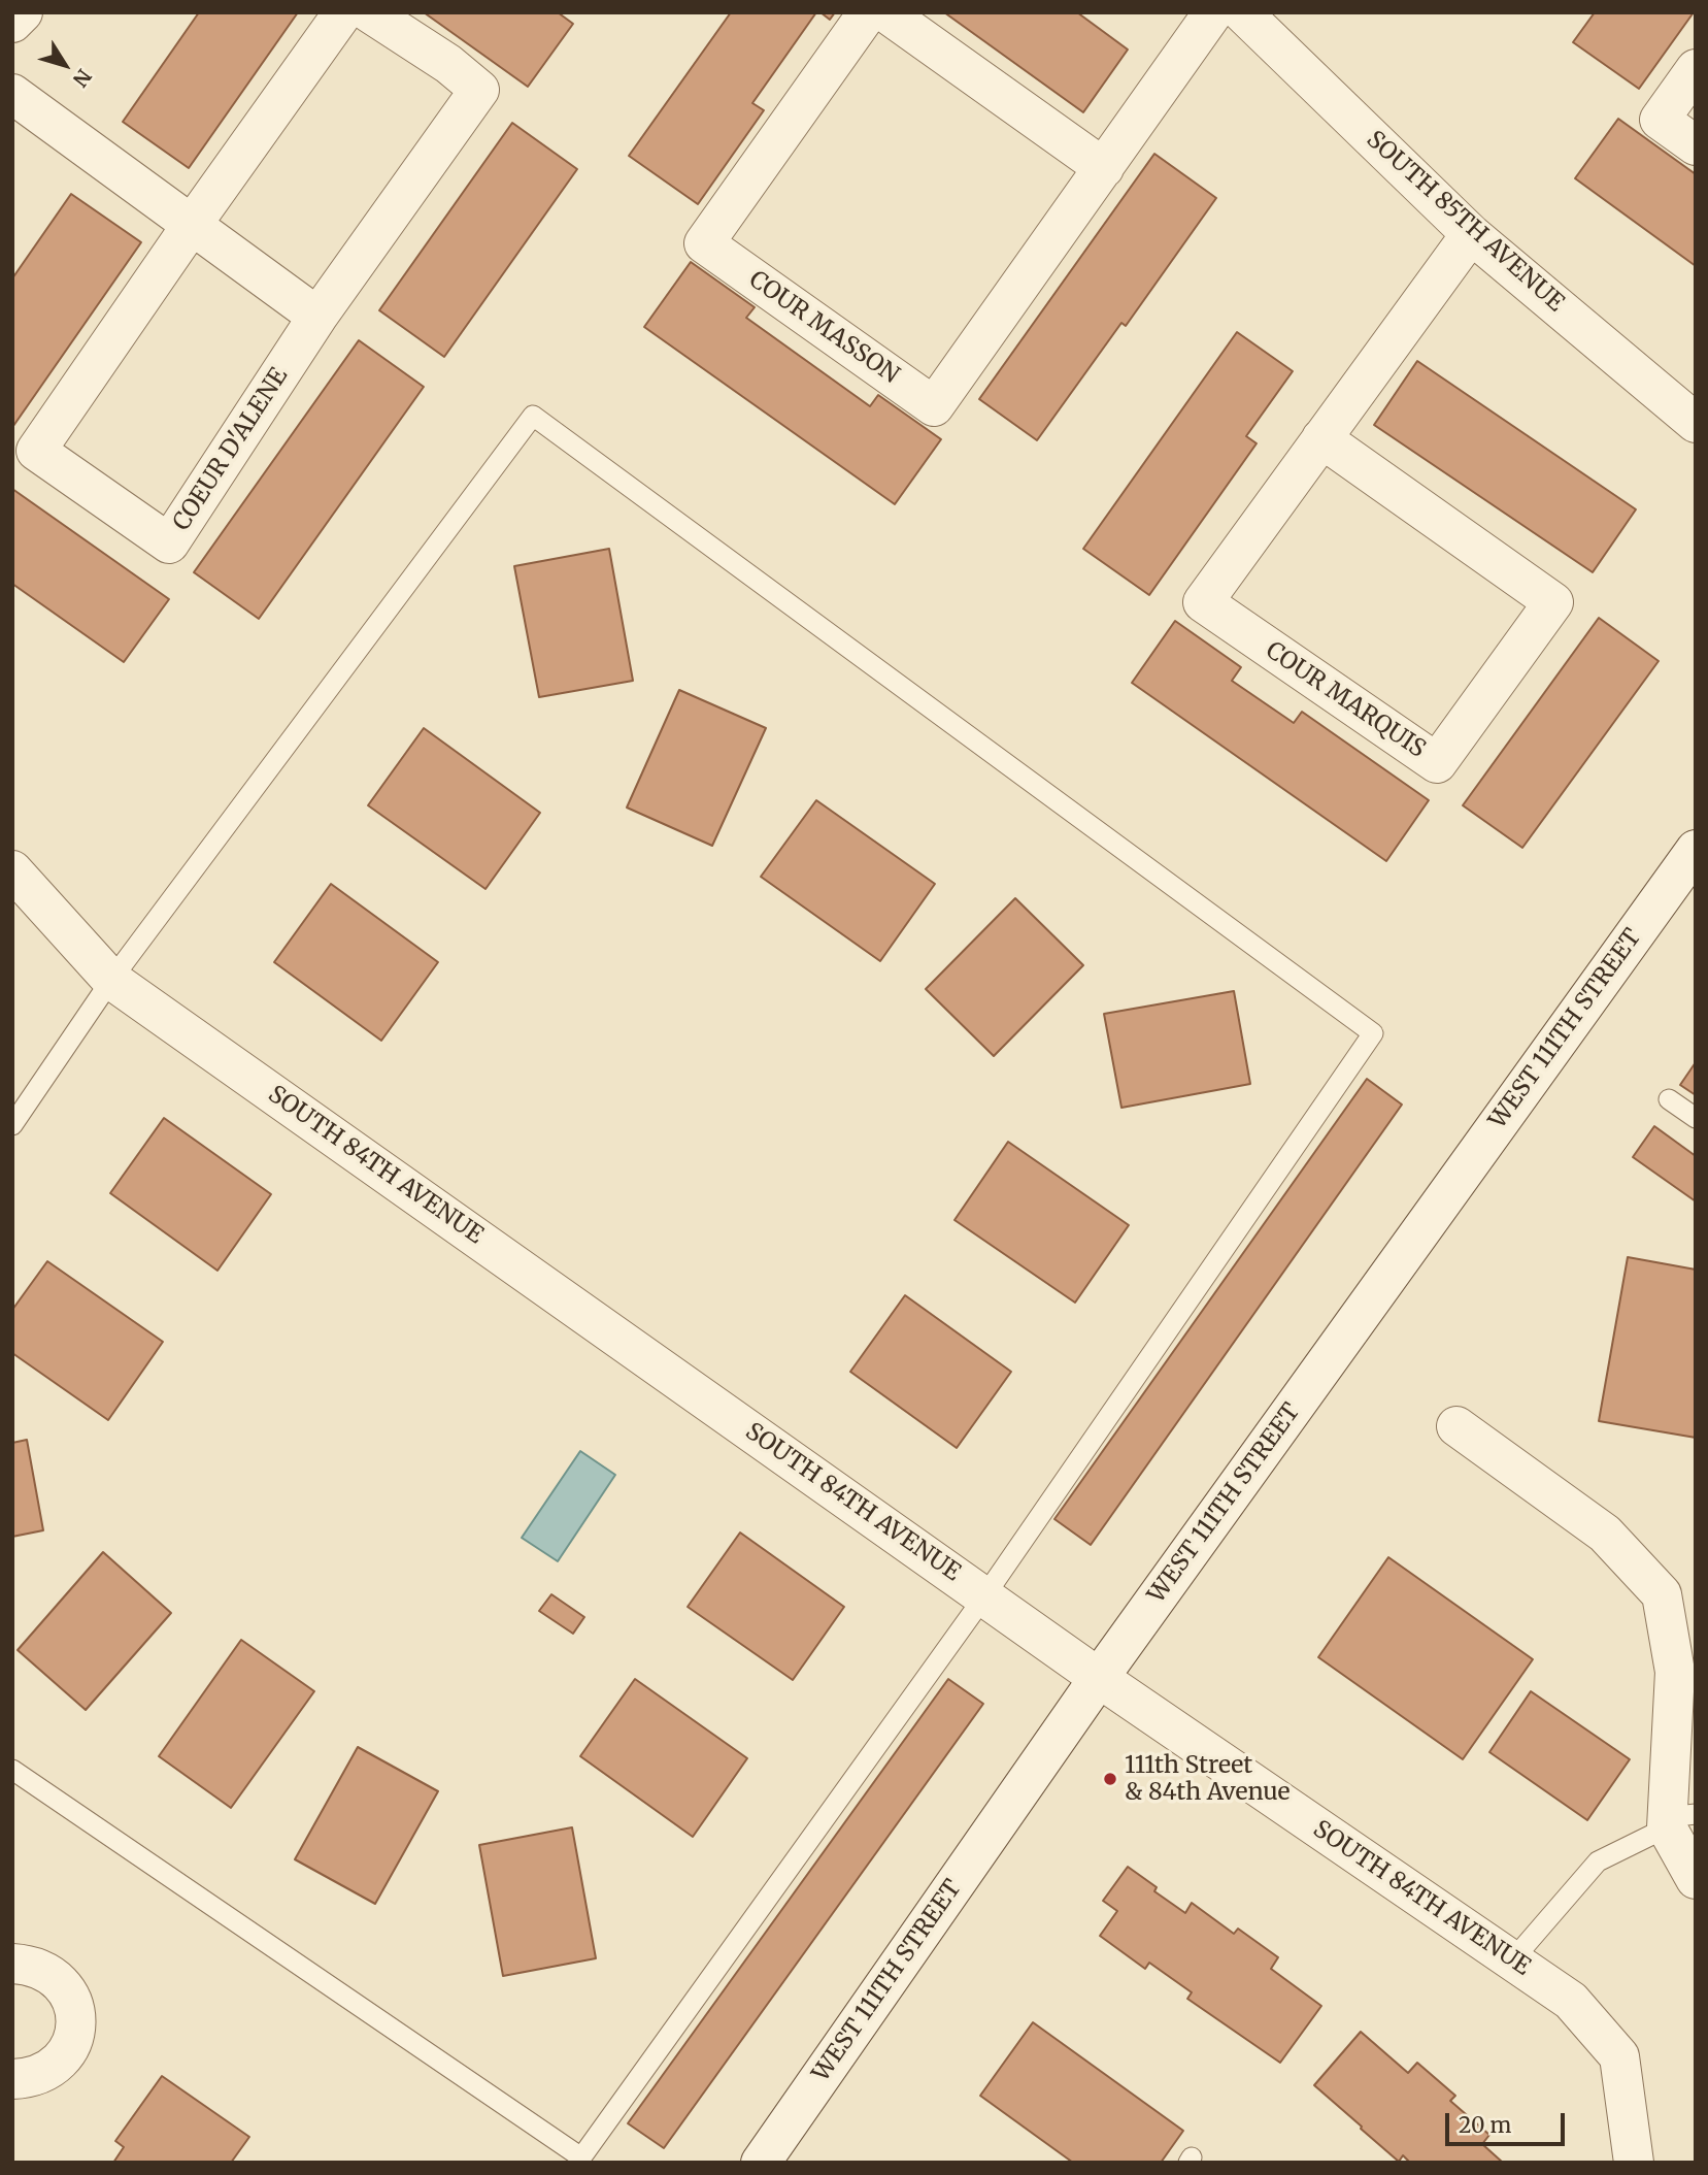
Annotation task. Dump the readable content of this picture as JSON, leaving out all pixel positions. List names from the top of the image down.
{
  "streets": {
    "street": [
      "SOUTH 85TH AVENUE",
      "COUR MASSON",
      "COEUR D'ALENE",
      "COUR MARQUIS",
      "WEST 111TH STREET",
      "SOUTH 84TH AVENUE"
    ]
  },
  "crossings": [
    ["SOUTH 85TH AVENUE", "COUR MARQUIS"],
    ["WEST 111TH STREET", "SOUTH 84TH AVENUE"]
  ],
  "places": ["111th Street & 84th Avenue"],
  "scale_bar": "20 m",
  "north": "bottom right"
}
